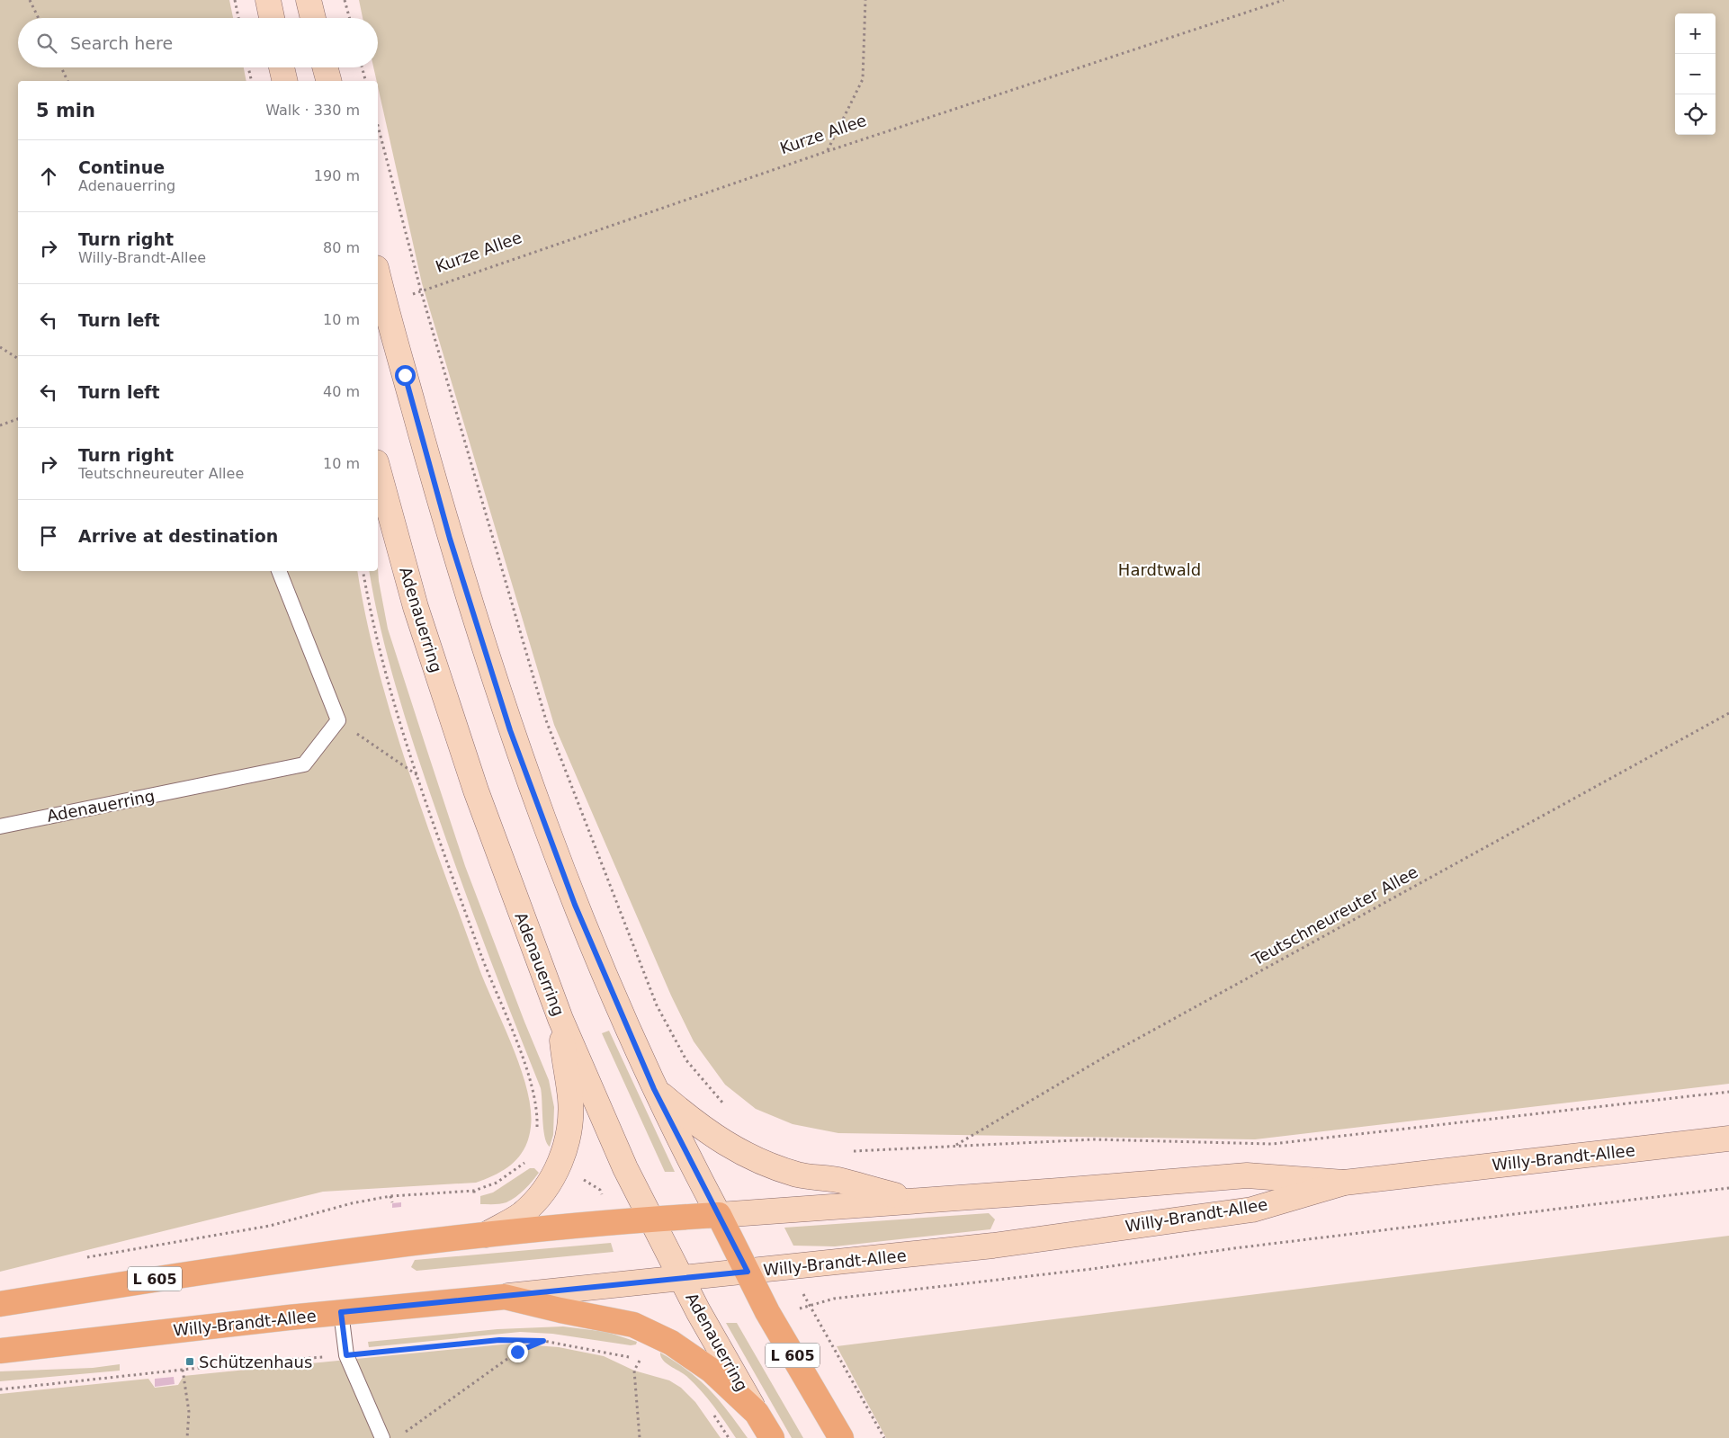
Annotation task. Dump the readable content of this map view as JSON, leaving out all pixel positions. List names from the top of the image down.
{
  "streets": {
    "main road": ["Adenauerring", "Willy-Brandt-Allee", "L 605"],
    "path": ["Kurze Allee", "Teutschneureuter Allee"]
  },
  "crossings": [
    ["Adenauerring", "Willy-Brandt-Allee"],
    ["Willy-Brandt-Allee", "L 605"]
  ],
  "parks": ["Hardtwald"],
  "places": {
    "transit": ["Schützenhaus"]
  },
  "page": {
    "map_buttons": ["+", "−"],
    "search": "Search here",
    "heading": ["5 min", "Walk · 330 m"],
    "list": [
      ["Continue", "Adenauerring", "190 m"],
      ["Turn right", "Willy-Brandt-Allee", "80 m"],
      ["Turn left", "10 m"],
      ["Turn left", "40 m"],
      ["Turn right", "Teutschneureuter Allee", "10 m"],
      "Arrive at destination"
    ]
  }
}
